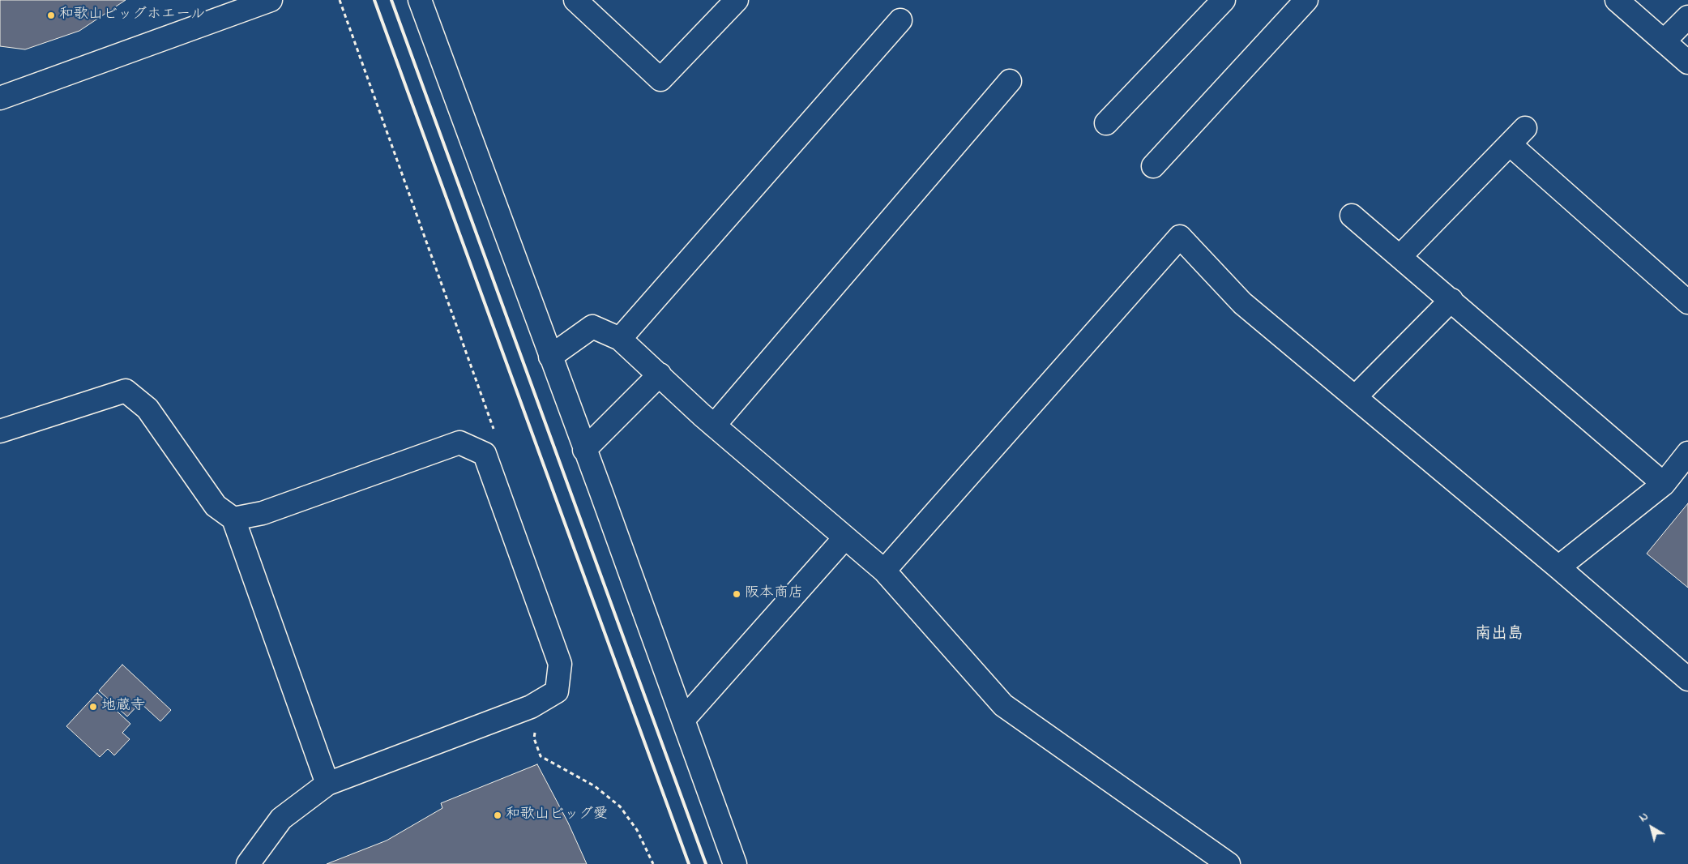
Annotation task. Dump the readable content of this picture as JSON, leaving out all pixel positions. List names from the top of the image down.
{
  "districts": ["南出島"],
  "places": [
    "和歌山ビッグホエール",
    "阪本商店",
    "地蔵寺",
    "和歌山ビッグ愛"
  ],
  "north": "top left"
}
